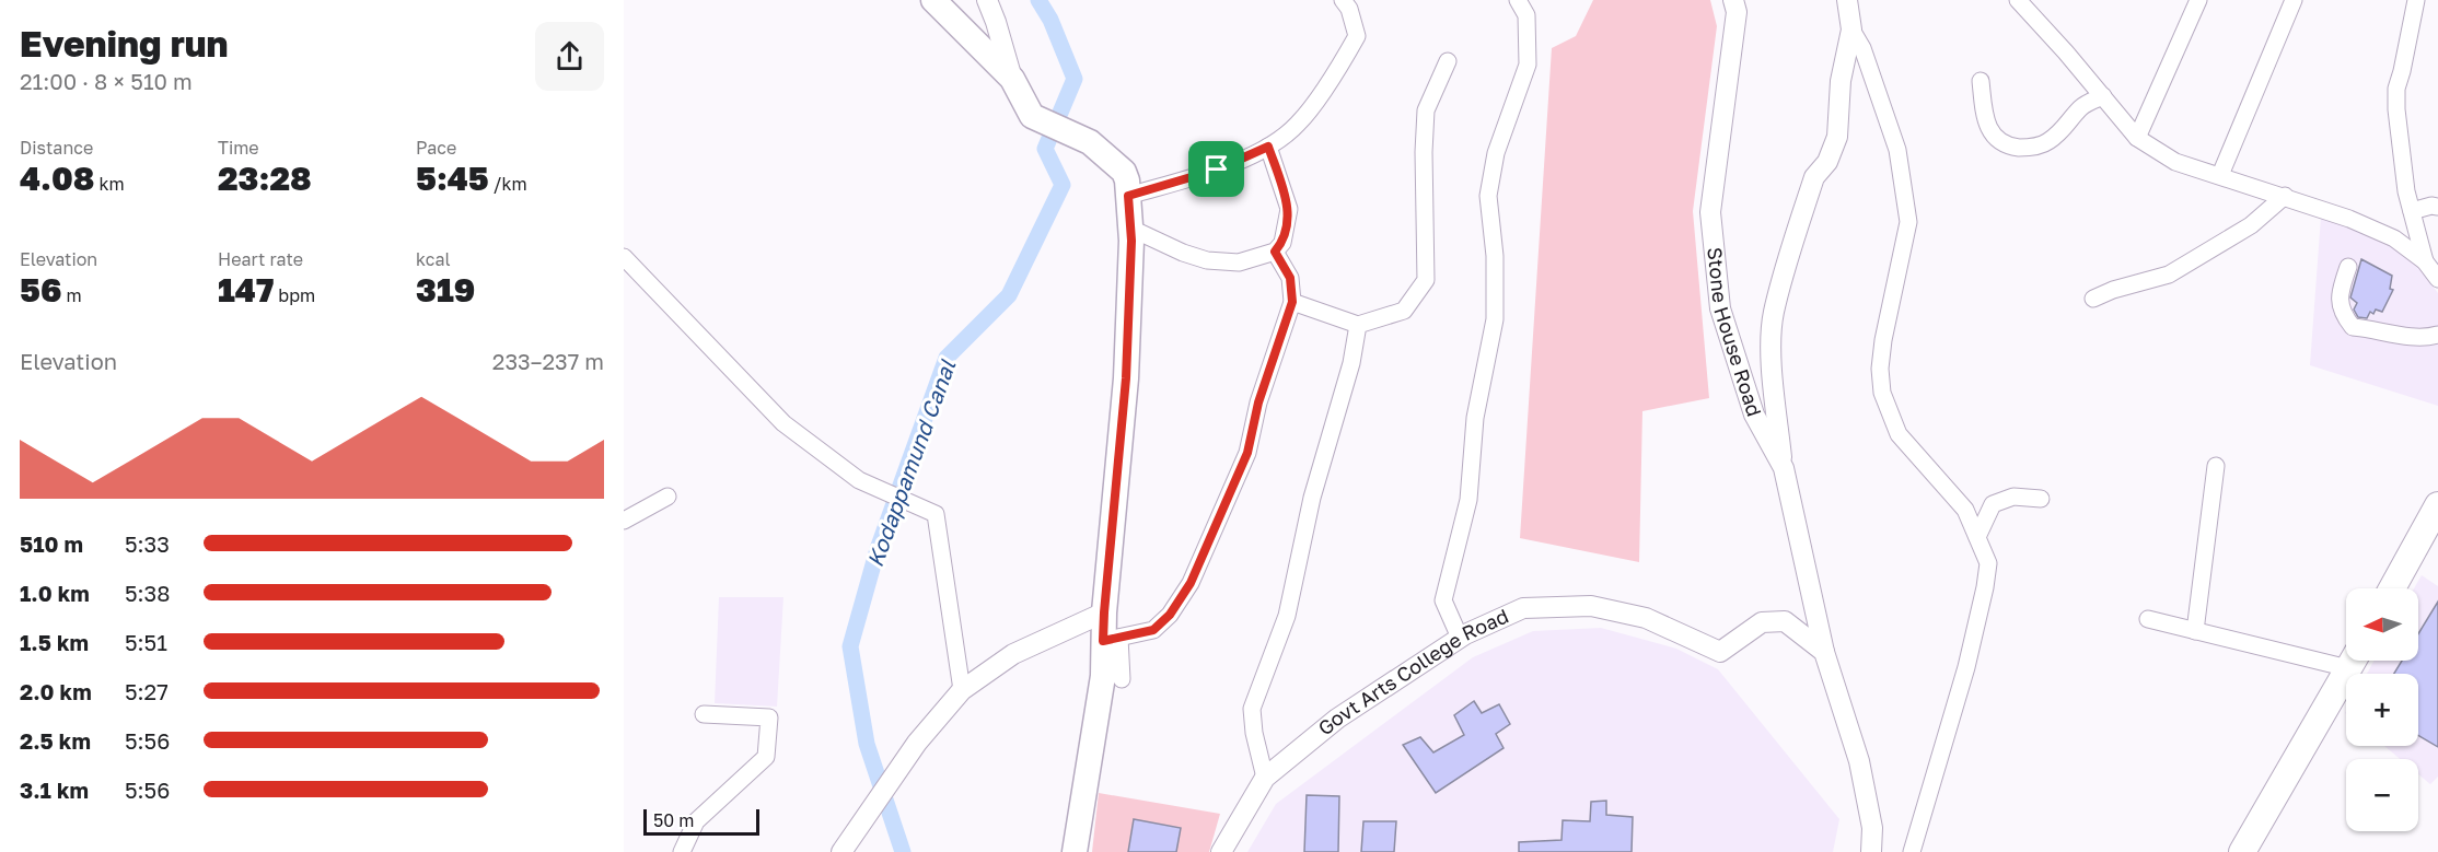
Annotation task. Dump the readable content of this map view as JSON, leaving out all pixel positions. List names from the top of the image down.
{
  "streets": {
    "street": ["Stone House Road", "Govt Arts College Road"]
  },
  "crossings": [
    ["Stone House Road", "Govt Arts College Road"]
  ],
  "water": ["Kodappamund Canal"],
  "scale_bar": "50 m",
  "north": "left",
  "page": {
    "heading": ["Evening run", "21:00 · 8 × 510 m"],
    "stats": [
      ["Distance", "4.08 km"],
      ["Time", "23:28"],
      ["Pace", "5:45 /km"],
      ["Elevation", "56 m"],
      ["Heart rate", "147 bpm"],
      ["kcal", "319"]
    ],
    "chart": ["Elevation", "233–237 m"],
    "list": [
      {
        "name": "510 m",
        "note": "5:33"
      },
      {
        "name": "1.0 km",
        "note": "5:38"
      },
      {
        "name": "1.5 km",
        "note": "5:51"
      },
      {
        "name": "2.0 km",
        "note": "5:27"
      },
      {
        "name": "2.5 km",
        "note": "5:56"
      },
      {
        "name": "3.1 km",
        "note": "5:56"
      }
    ],
    "map_buttons": ["+", "−"],
    "scale": "50 m"
  }
}
